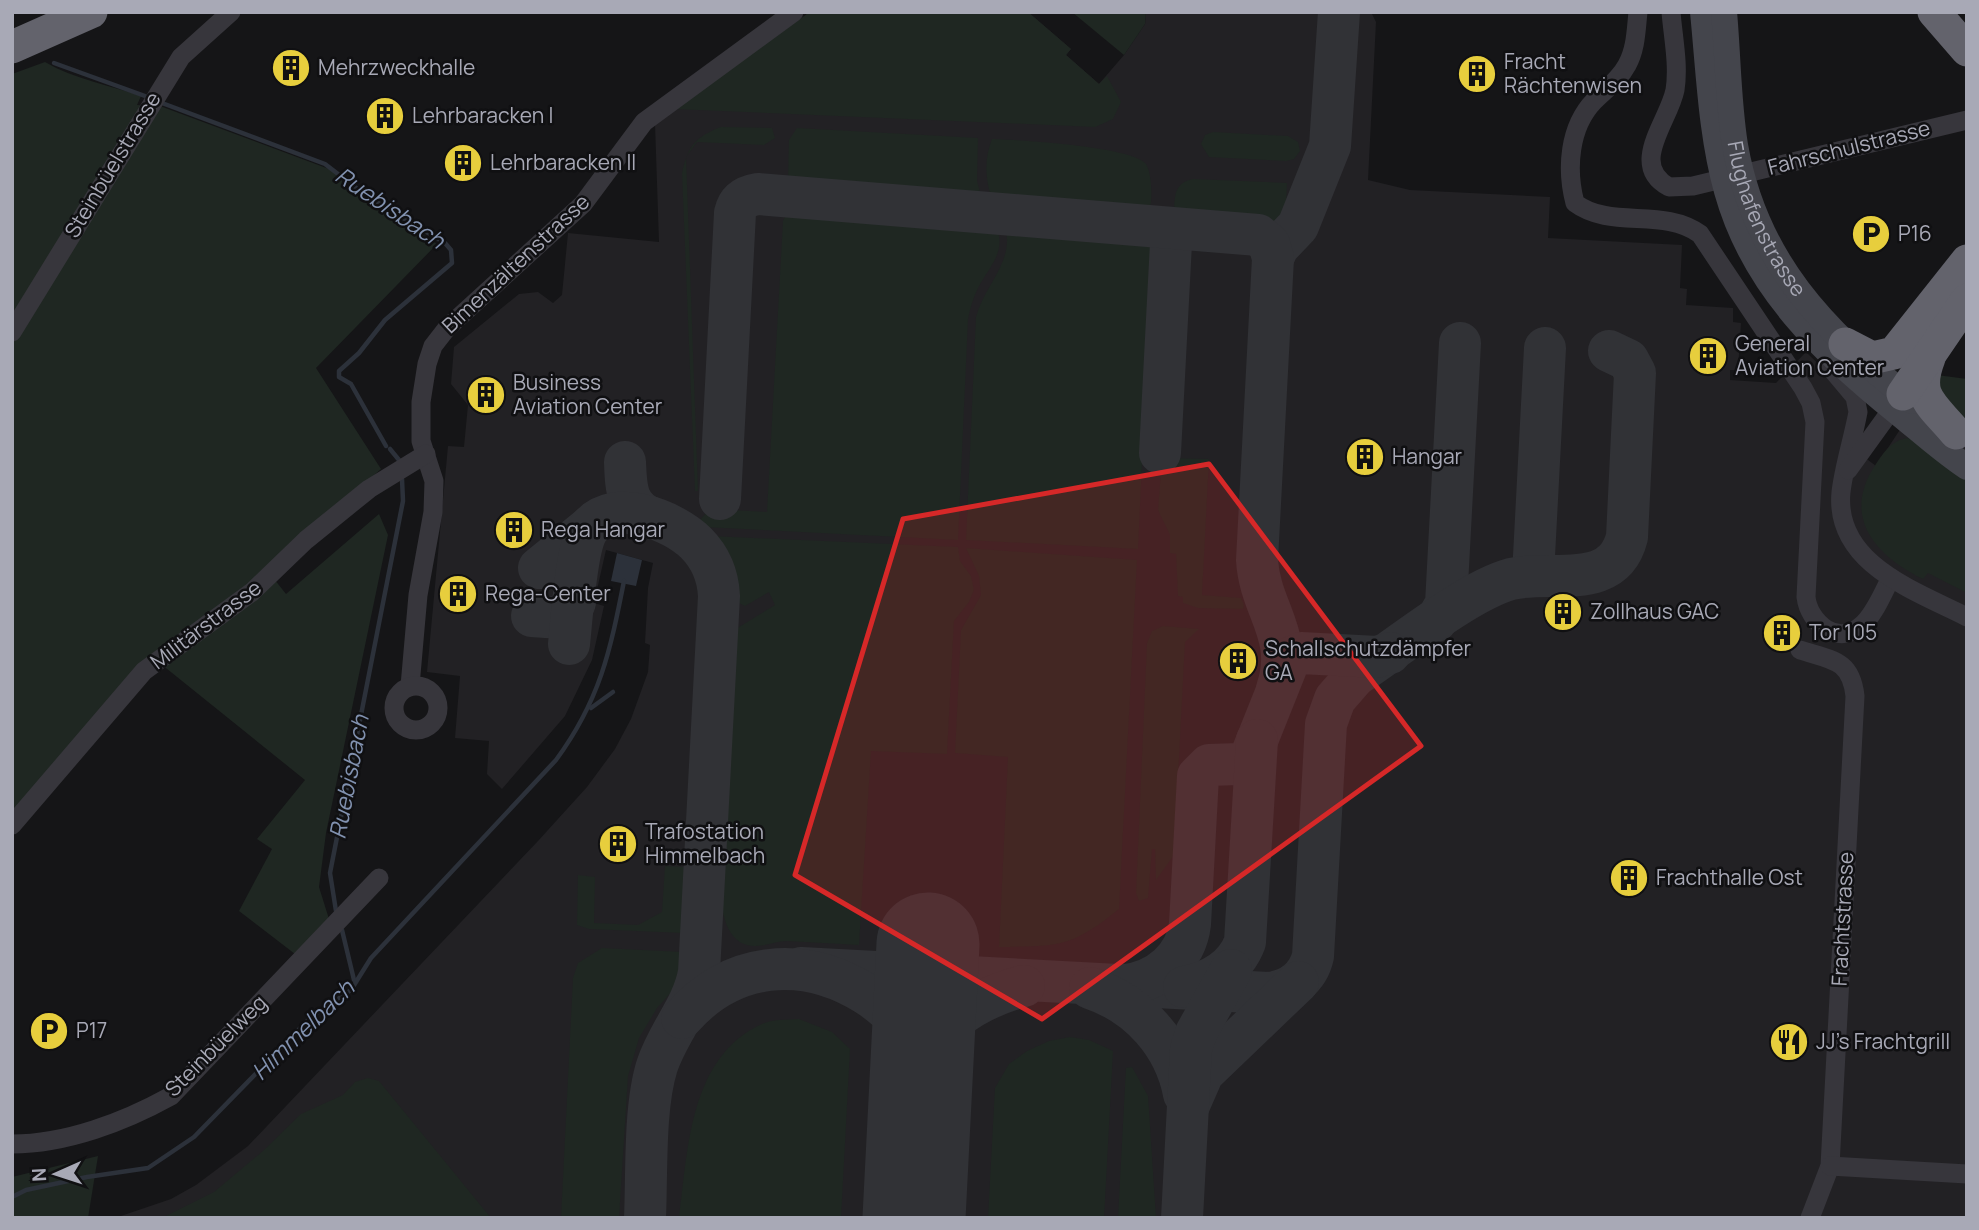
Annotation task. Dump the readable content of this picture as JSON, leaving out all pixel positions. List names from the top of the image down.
{
  "streets": {
    "main road": ["Flughafenstrasse"],
    "street": [
      "Fahrschulstrasse",
      "Steinbüelstrasse",
      "Bimenzältenstrasse",
      "Militärstrasse",
      "Frachtstrasse",
      "Steinbüelweg"
    ]
  },
  "crossings": [
    ["Bimenzältenstrasse", "Militärstrasse"]
  ],
  "water": ["Ruebisbach", "Himmelbach"],
  "places": {
    "building": [
      "Mehrzweckhalle",
      "Fracht Rächtenwisen",
      "Lehrbaracken I",
      "Lehrbaracken II",
      "General Aviation Center",
      "Business Aviation Center",
      "Hangar",
      "Rega Hangar",
      "Rega-Center",
      "Zollhaus GAC",
      "Tor 105",
      "Schallschutzdämpfer GA",
      "Trafostation Himmelbach",
      "Frachthalle Ost"
    ],
    "parking": ["P16", "P17"],
    "restaurant": ["JJ's Frachtgrill"]
  },
  "north": "left"
}
